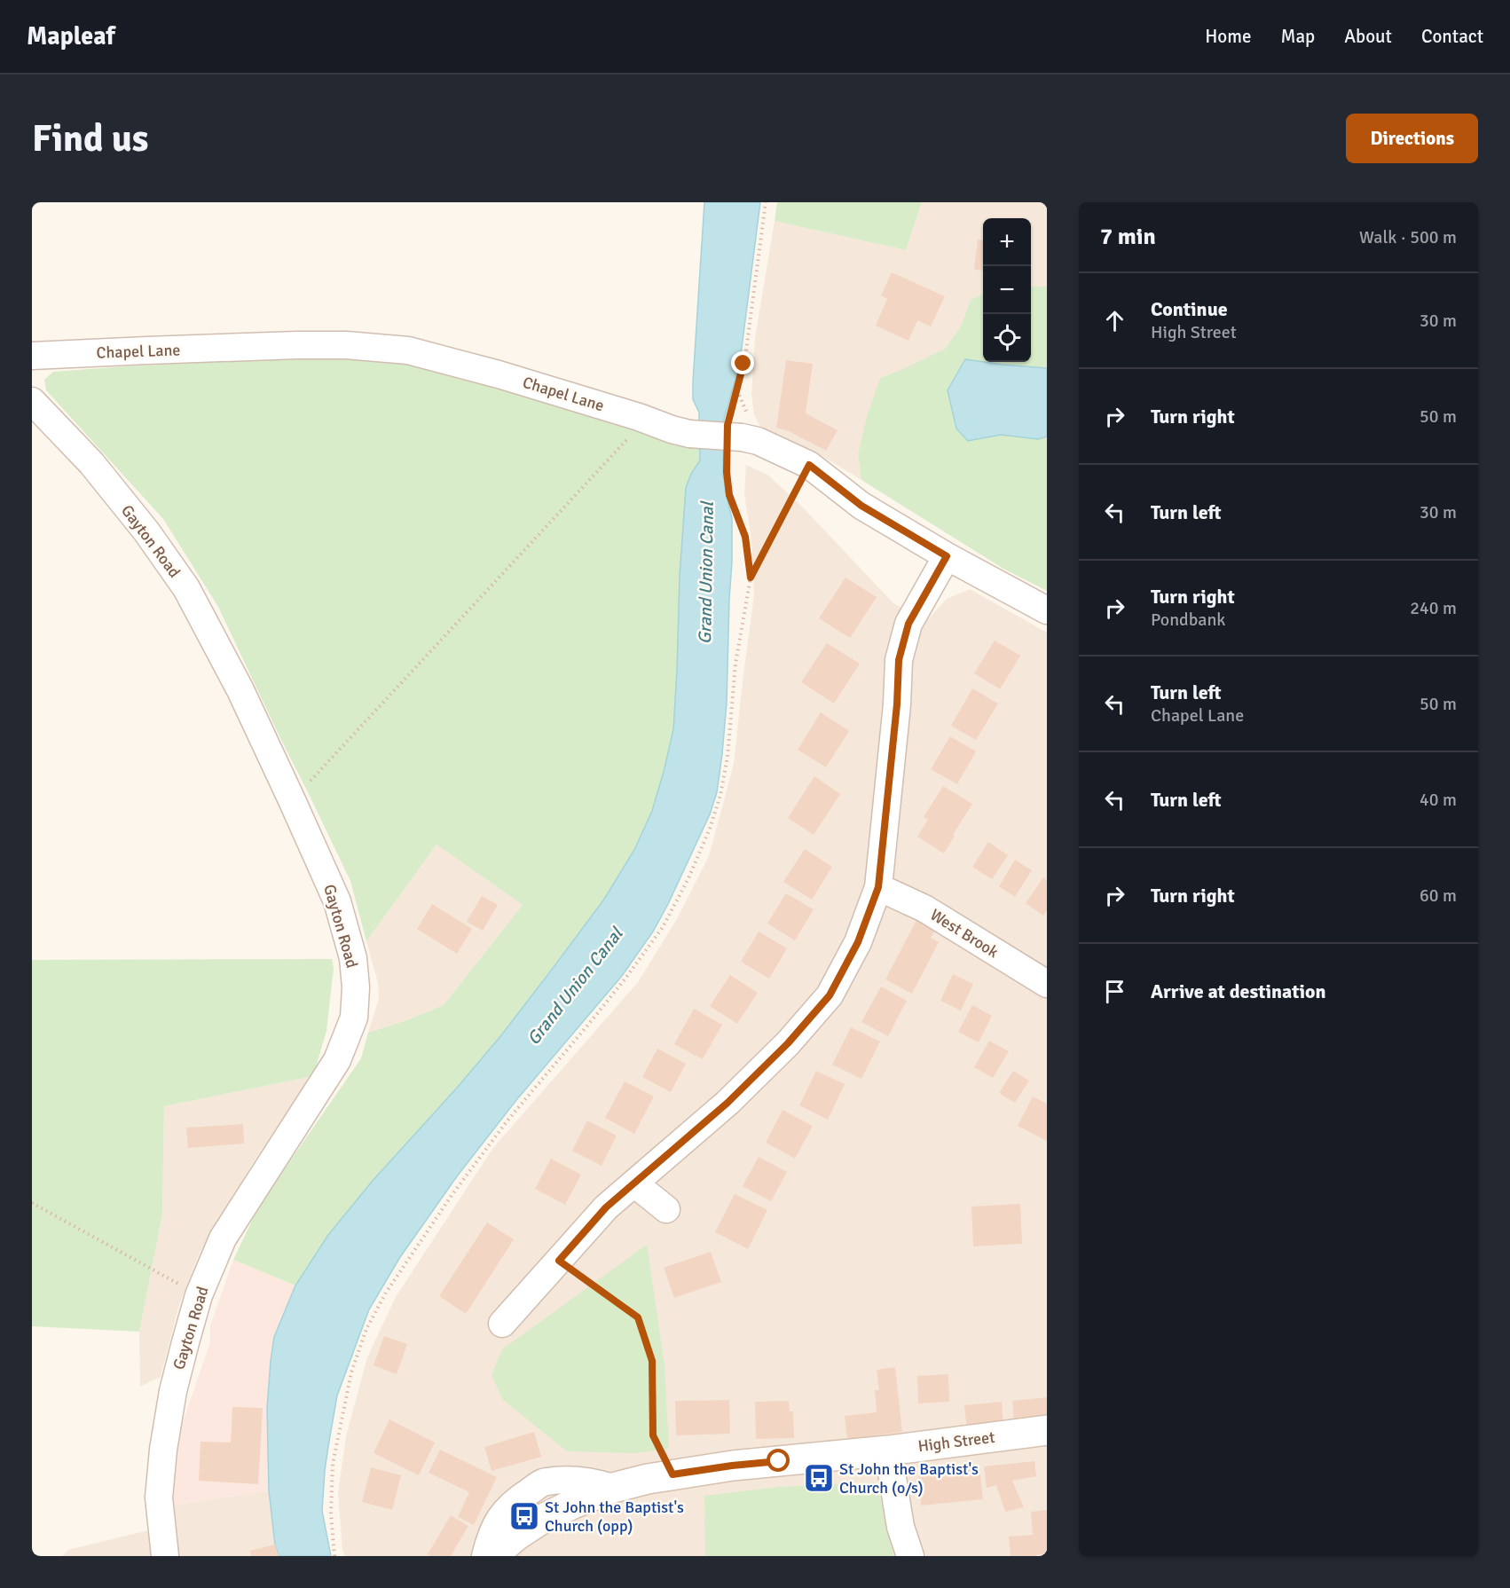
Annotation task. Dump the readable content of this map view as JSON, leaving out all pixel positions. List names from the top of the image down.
{
  "streets": {
    "street": [
      "Chapel Lane",
      "Gayton Road",
      "West Brook",
      "High Street"
    ]
  },
  "water": ["Grand Union Canal"],
  "places": {
    "bus stop": ["St John the Baptist's Church (o/s)", "St John the Baptist's Church (opp)"]
  },
  "page": {
    "header": "Mapleaf",
    "nav": [
      "Home",
      "Map",
      "About",
      "Contact"
    ],
    "buttons": "Directions",
    "title": "Find us",
    "heading": ["7 min", "Walk · 500 m"],
    "map_buttons": ["+", "−"],
    "list": [
      ["Continue", "High Street", "30 m"],
      ["Turn right", "50 m"],
      ["Turn left", "30 m"],
      ["Turn right", "Pondbank", "240 m"],
      ["Turn left", "Chapel Lane", "50 m"],
      ["Turn left", "40 m"],
      ["Turn right", "60 m"],
      "Arrive at destination"
    ]
  }
}
